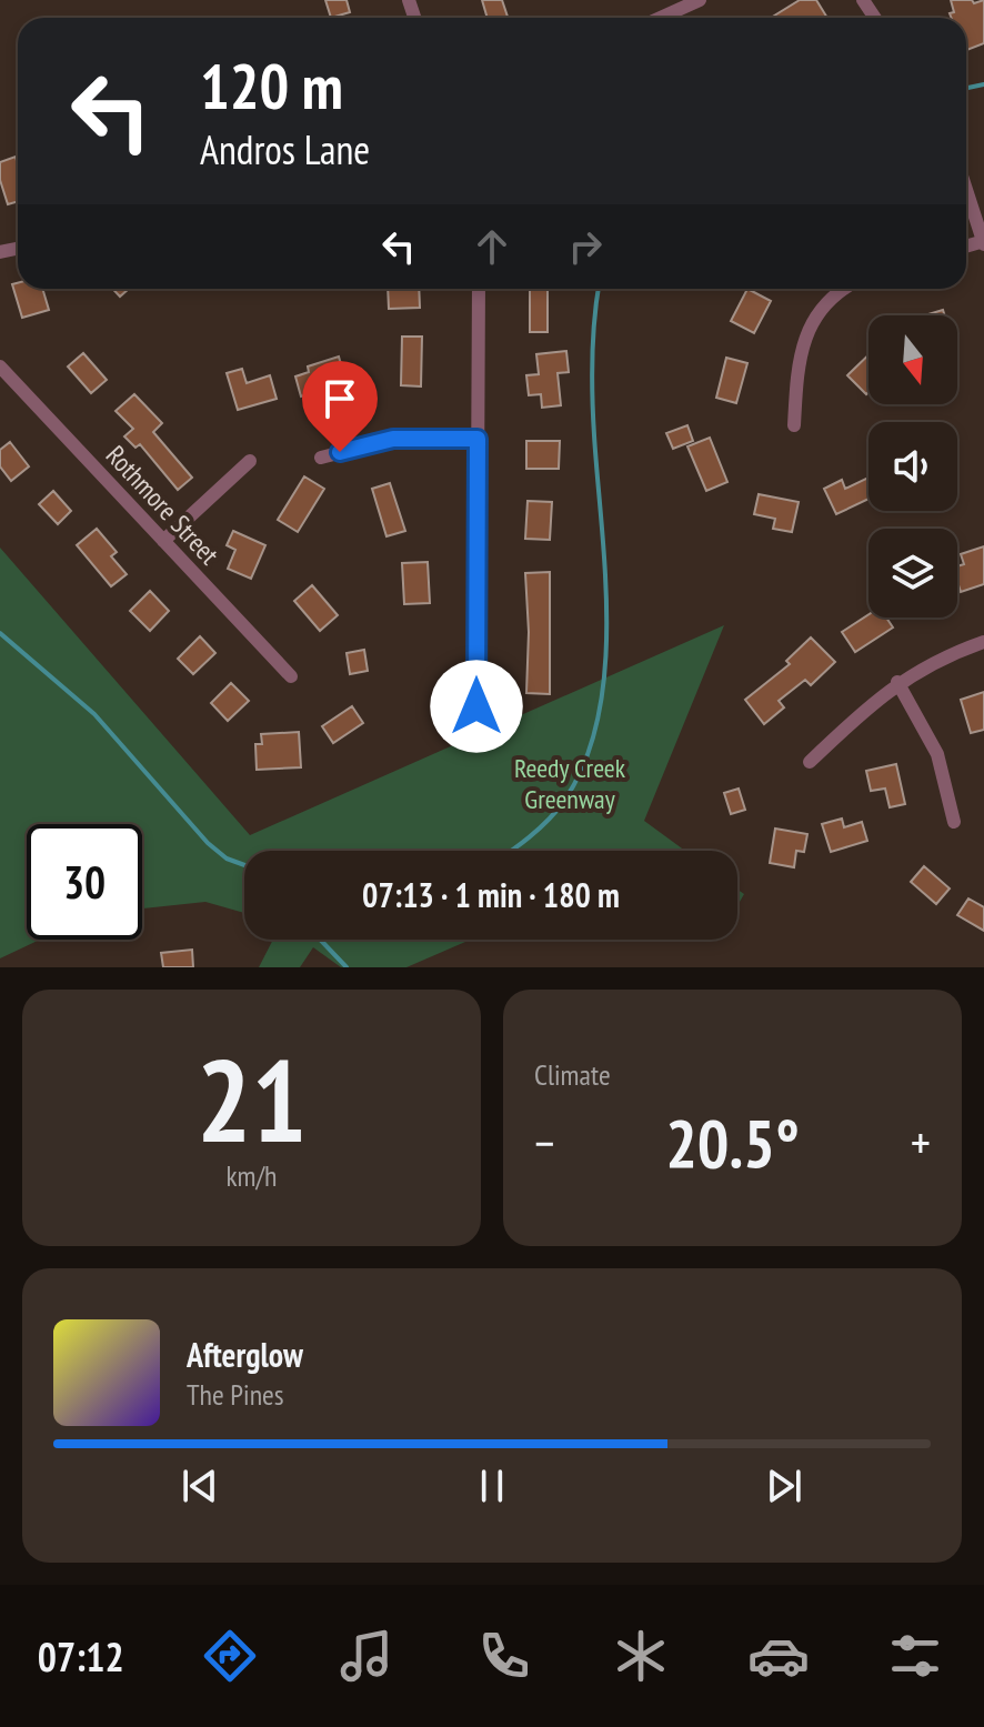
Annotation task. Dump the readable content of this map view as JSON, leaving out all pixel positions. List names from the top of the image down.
{
  "streets": {
    "street": ["Rothmore Street"]
  },
  "parks": ["Reedy Creek Greenway"],
  "north": "bottom",
  "page": {
    "turn": ["120 m", "Andros Lane"],
    "limit": "30",
    "trip": "07:13 · 1 min · 180 m",
    "tile": [
      ["21", "km/h"],
      "Climate"
    ],
    "heat": ["−", "20.5°", "+"],
    "song": ["Afterglow", "The Pines"],
    "tabs": "07:12"
  }
}
